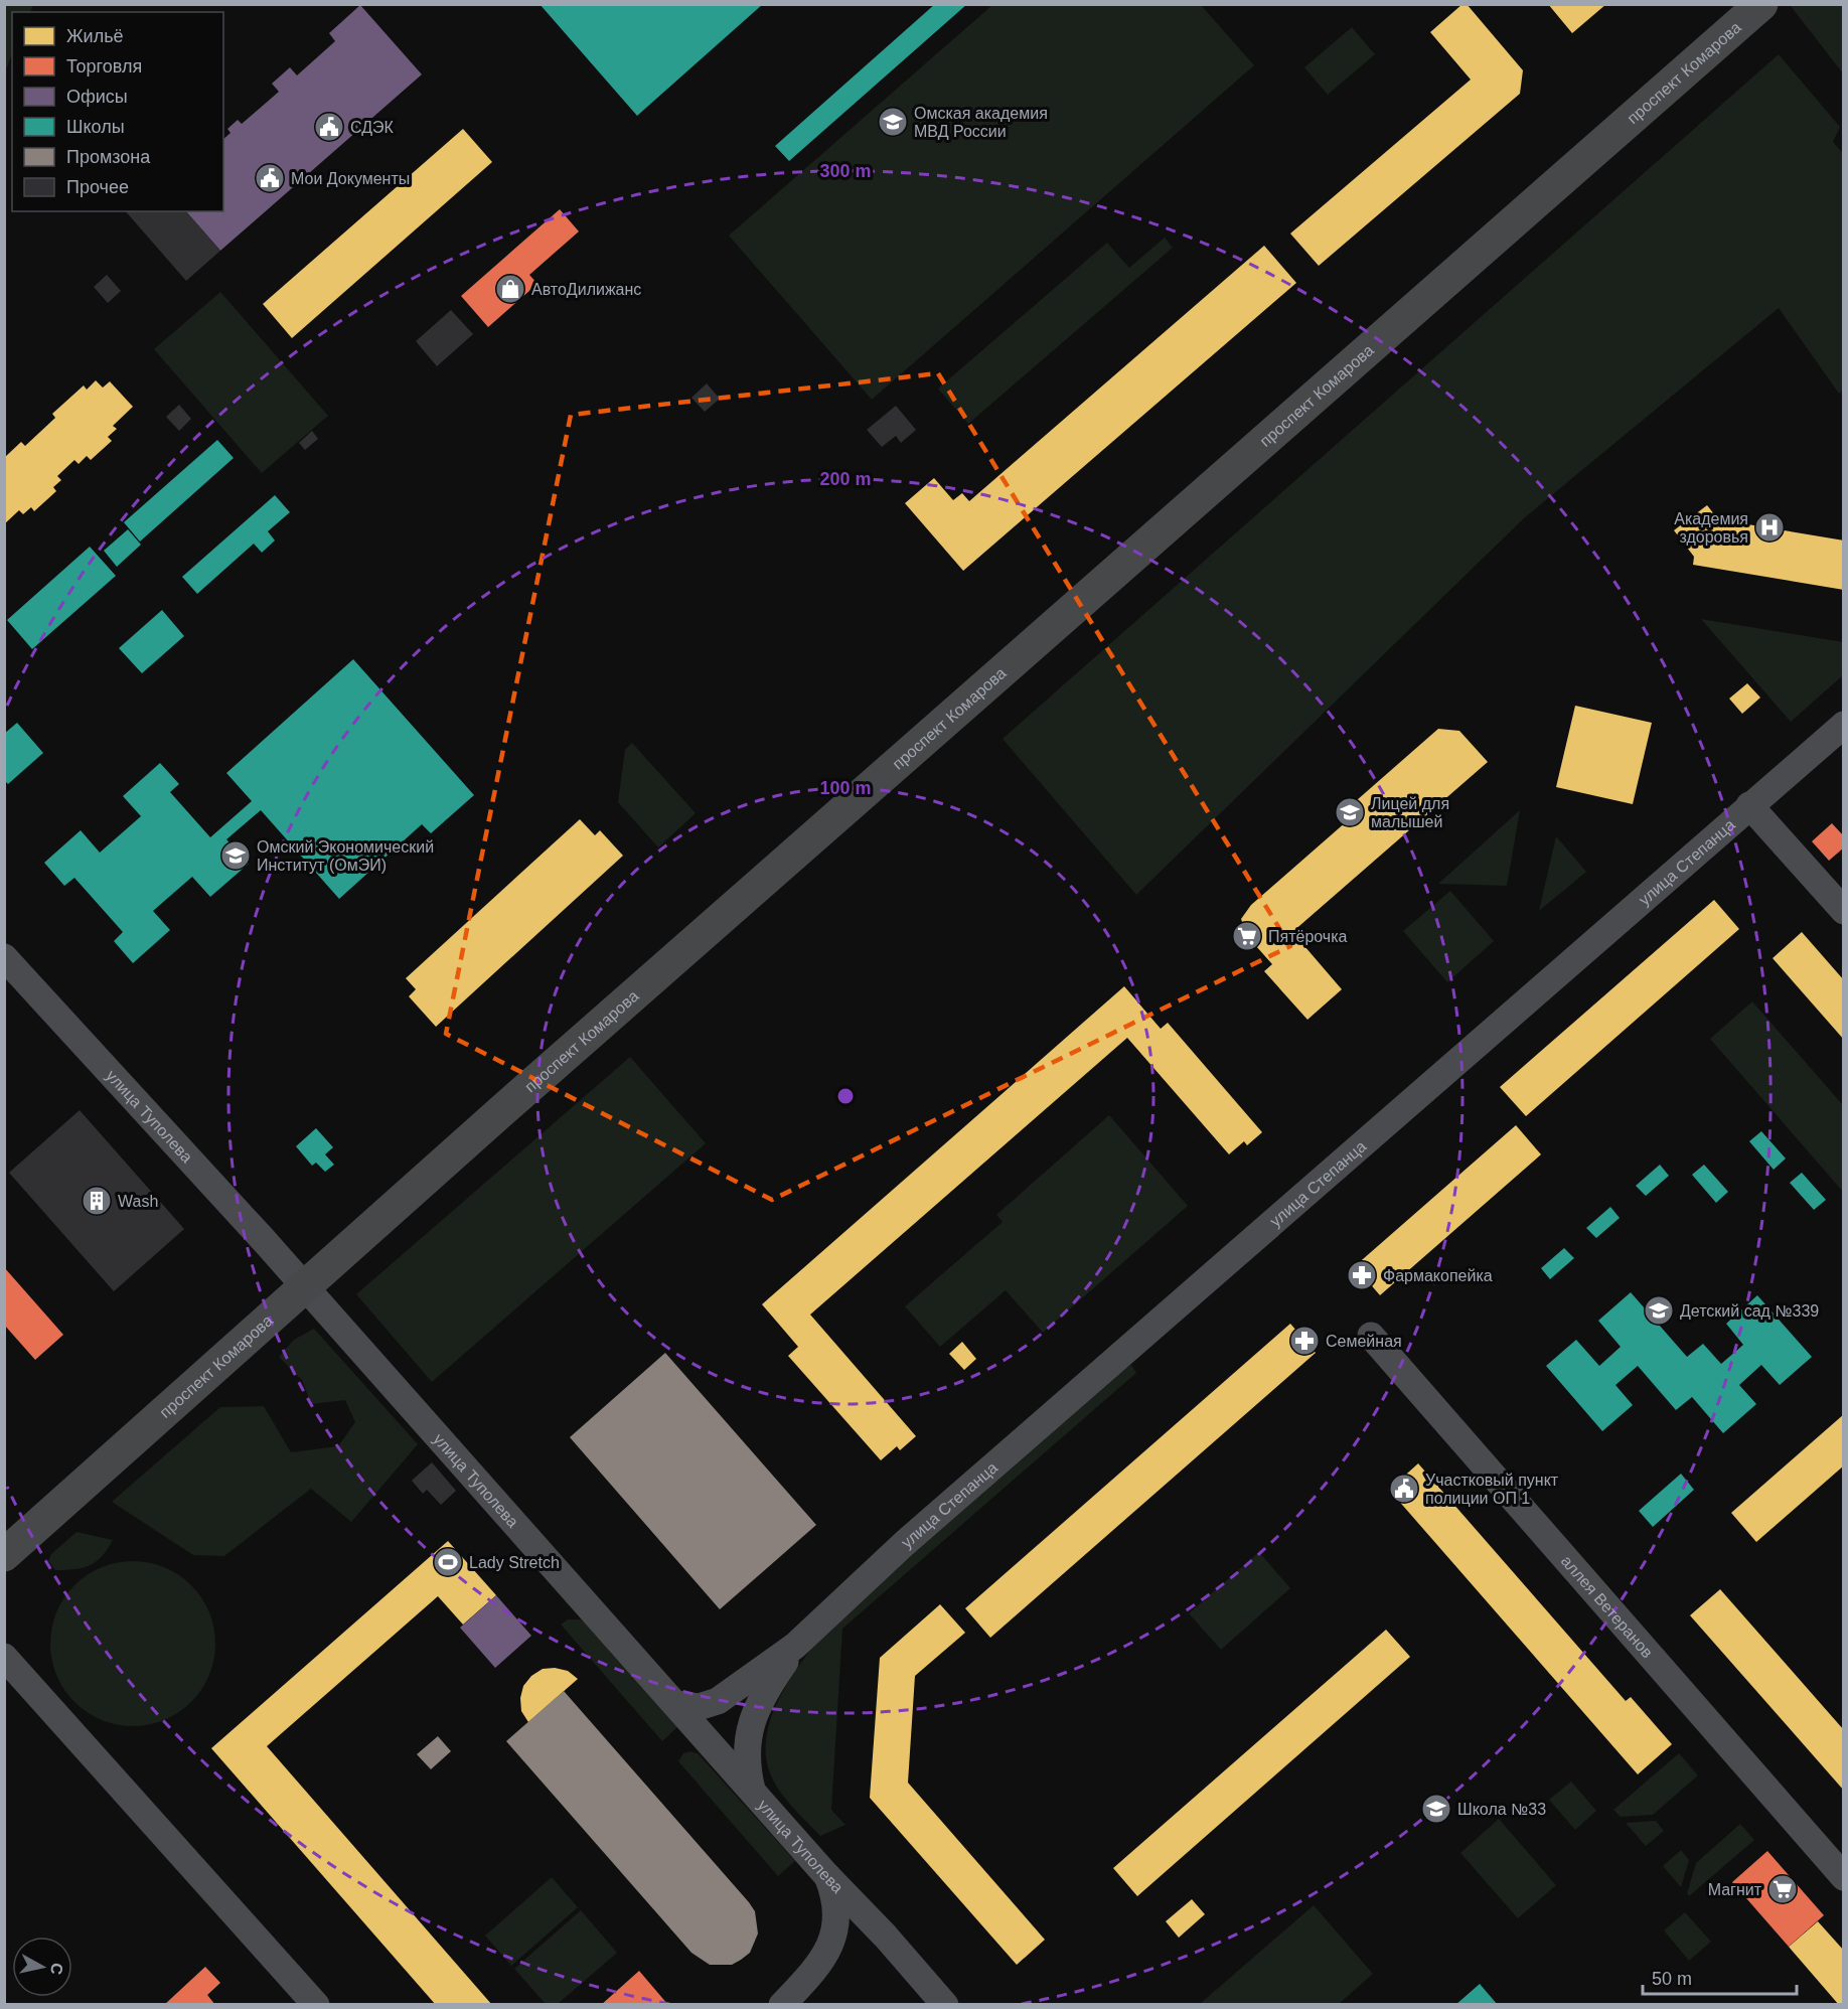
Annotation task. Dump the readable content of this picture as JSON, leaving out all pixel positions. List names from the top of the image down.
{
  "streets": {
    "main road": ["проспект Комарова"],
    "street": ["улица Степанца", "улица Туполева", "аллея Ветеранов"]
  },
  "crossings": [
    ["проспект Комарова", "улица Туполева"],
    ["улица Степанца", "улица Туполева"]
  ],
  "places": {
    "school or university": [
      "Омская академия МВД России",
      "Лицей для малышей",
      "Омский Экономический Институт (ОмЭИ)",
      "Детский сад №339",
      "Школа №33"
    ],
    "public building": ["СДЭК", "Мои Документы", "Участковый пункт полиции ОП 1"],
    "shop": ["АвтоДилижанс"],
    "hospital": ["Академия здоровья"],
    "supermarket": ["Пятёрочка", "Магнит"],
    "building": ["Wash"],
    "pharmacy": ["Фармакопейка", "Семейная"],
    "sports": ["Lady Stretch"]
  },
  "legend": [
    "Жильё",
    "Торговля",
    "Офисы",
    "Школы",
    "Промзона",
    "Прочее"
  ],
  "scale_bar": "50 m",
  "north": "right",
  "rings": ["300 m", "200 m", "100 m"]
}
